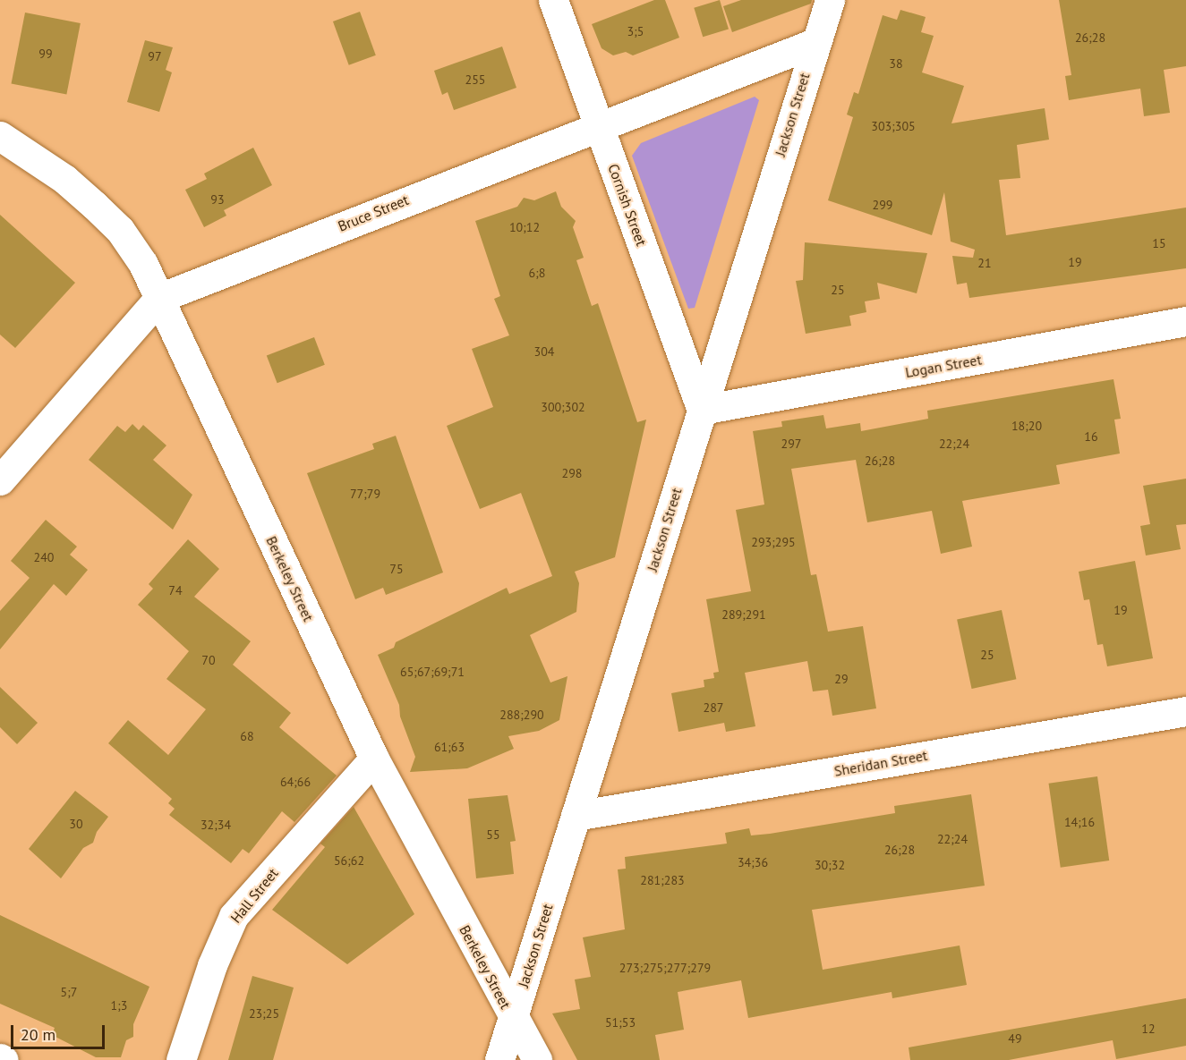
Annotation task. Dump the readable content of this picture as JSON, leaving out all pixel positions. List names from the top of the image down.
{
  "streets": {
    "street": [
      "Jackson Street",
      "Cornish Street",
      "Bruce Street",
      "Logan Street",
      "Berkeley Street",
      "Sheridan Street",
      "Hall Street"
    ]
  },
  "crossings": [
    ["Jackson Street", "Cornish Street"],
    ["Jackson Street", "Bruce Street"],
    ["Jackson Street", "Logan Street"],
    ["Jackson Street", "Berkeley Street"],
    ["Jackson Street", "Sheridan Street"],
    ["Cornish Street", "Bruce Street"],
    ["Cornish Street", "Logan Street"],
    ["Bruce Street", "Berkeley Street"],
    ["Berkeley Street", "Hall Street"]
  ],
  "house_numbers": [
    "3;5",
    "26;28",
    "99",
    "97",
    "38",
    "255",
    "303;305",
    "93",
    "299",
    "10;12",
    "15",
    "19",
    "21",
    "6;8",
    "25",
    "304",
    "300;302",
    "18;20",
    "16",
    "297",
    "22;24",
    "26;28",
    "298",
    "77;79",
    "293;295",
    "240",
    "75",
    "74",
    "19",
    "289;291",
    "25",
    "70",
    "65;67;69;71",
    "29",
    "287",
    "288;290",
    "68",
    "61;63",
    "64;66",
    "14;16",
    "30",
    "32;34",
    "55",
    "22;24",
    "26;28",
    "56;62",
    "34;36",
    "30;32",
    "281;283",
    "273;275;277;279",
    "5;7",
    "1;3",
    "23;25",
    "51;53",
    "12",
    "49"
  ],
  "scale_bar": "20 m"
}
